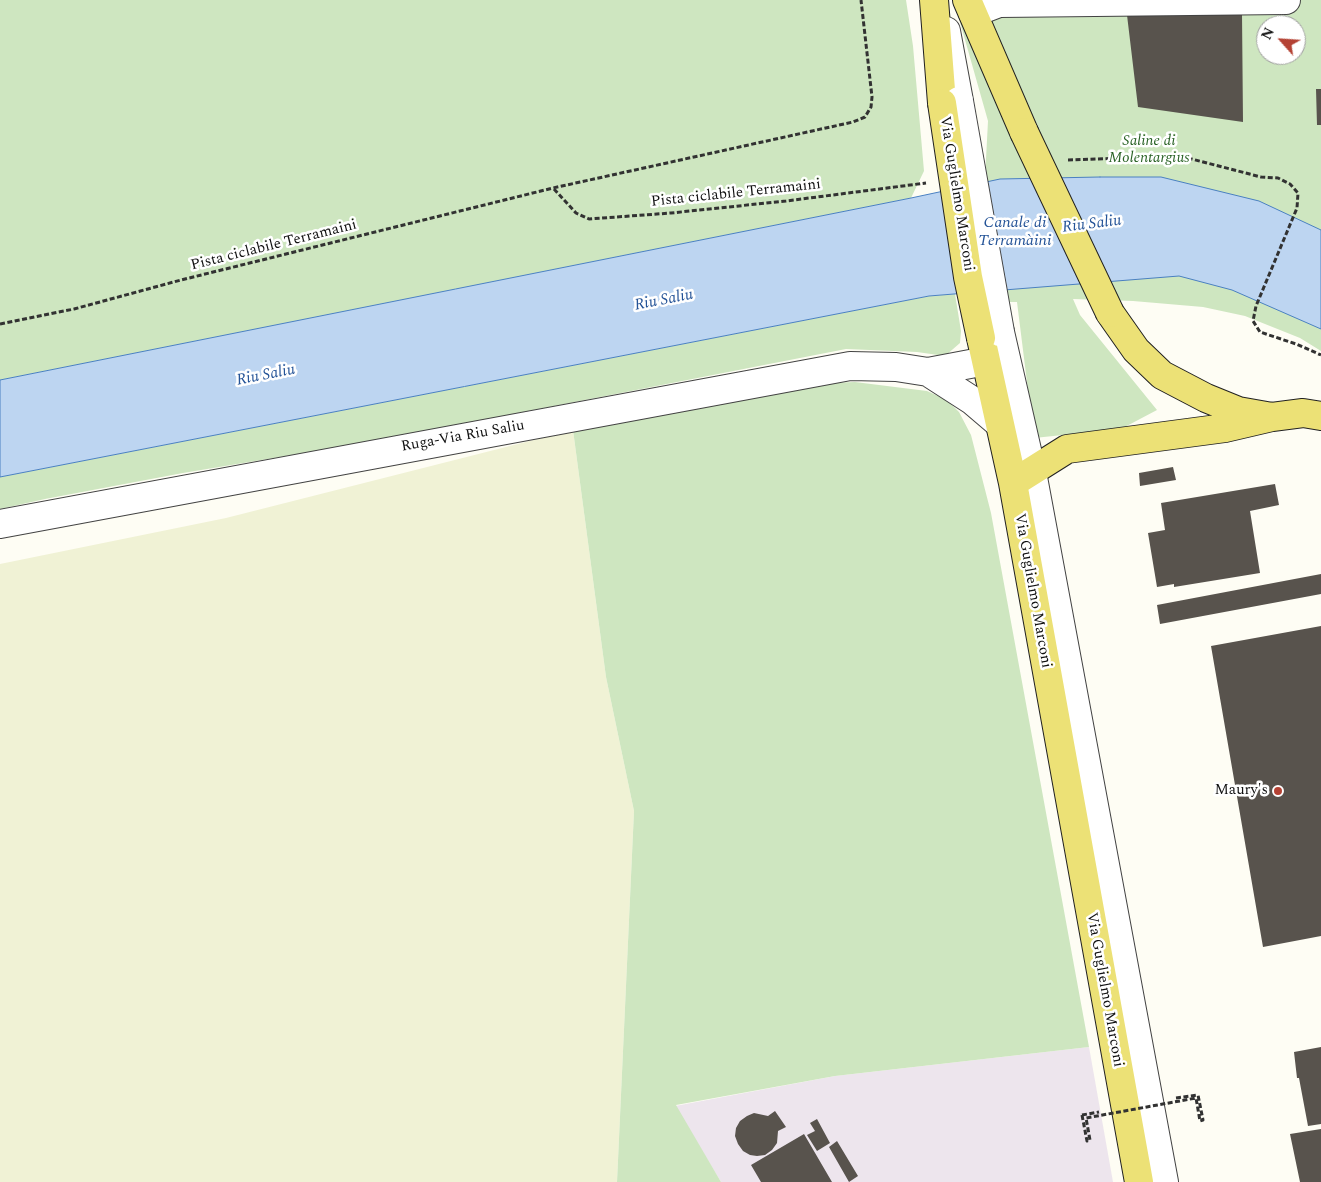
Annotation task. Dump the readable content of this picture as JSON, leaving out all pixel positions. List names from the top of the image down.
{
  "streets": {
    "main road": ["Via Guglielmo Marconi"],
    "street": ["Ruga-Via Riu Saliu"],
    "path": ["Pista ciclabile Terramaini"]
  },
  "crossings": [
    ["Via Guglielmo Marconi", "Ruga-Via Riu Saliu"]
  ],
  "water": ["Canale di Terramàini", "Riu Saliu"],
  "parks": ["Saline di Molentargius"],
  "places": ["Maury's"],
  "north": "top left"
}
